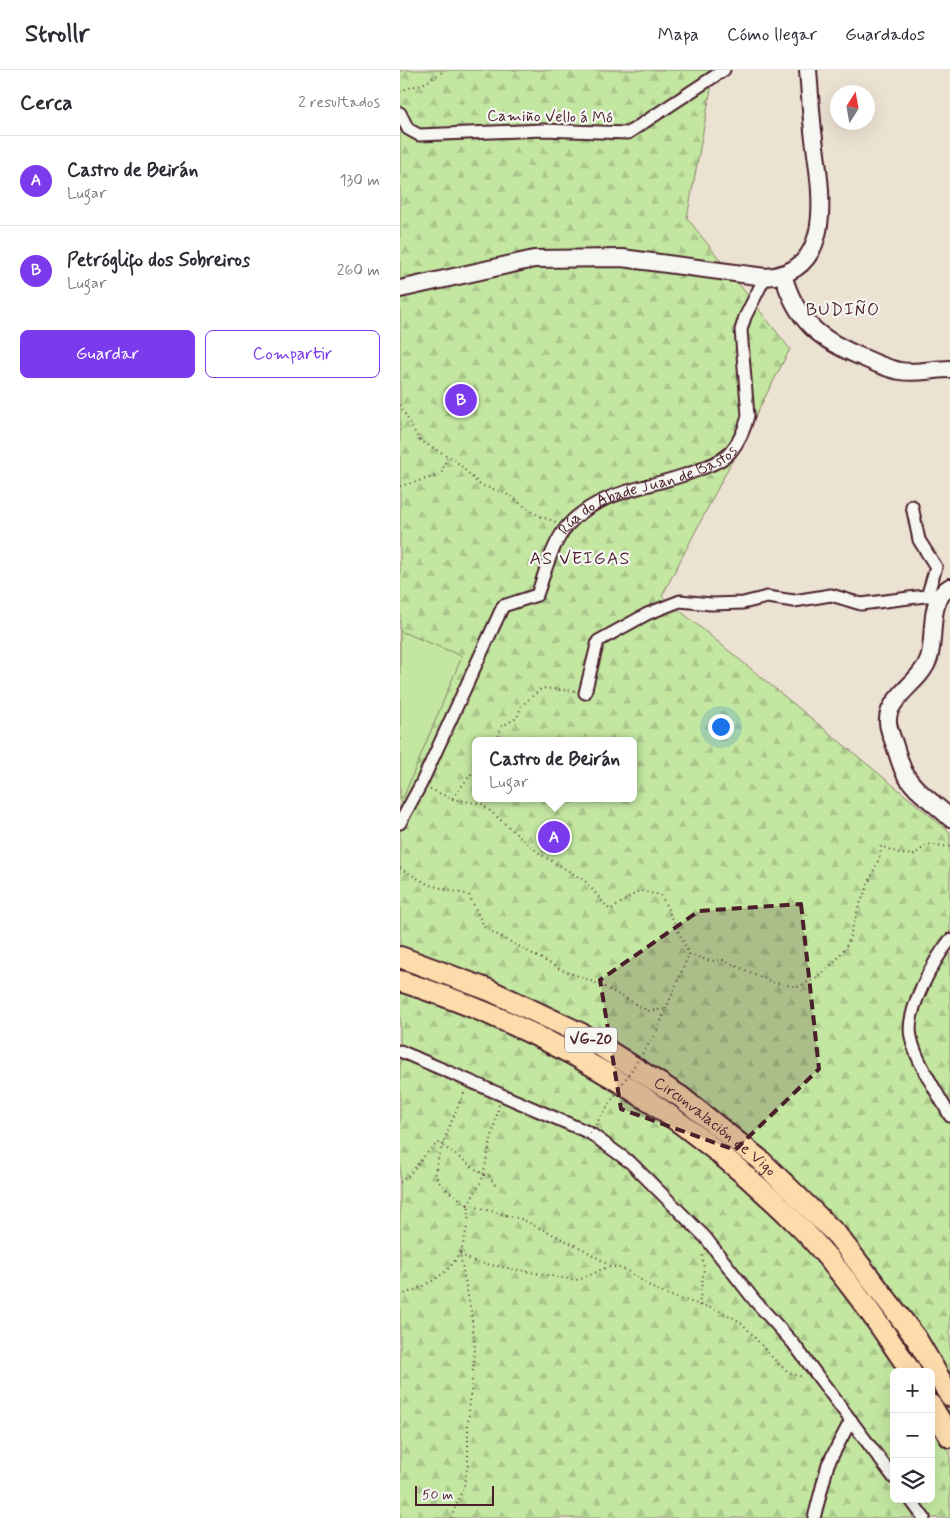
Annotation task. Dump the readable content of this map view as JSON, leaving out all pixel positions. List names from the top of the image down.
{
  "streets": {
    "highway": ["VG-20", "Circunvalación de Vigo"],
    "street": ["Camiño Vello á Mó", "Rúa do Abade Juan de Bastos"]
  },
  "districts": ["BUDIÑO", "AS VEIGAS"],
  "scale_bar": "50 m",
  "north": "top",
  "page": {
    "header": "Strollr",
    "nav": ["Mapa", "Cómo llegar", "Guardados"],
    "heading": ["Cerca", "2 resultados"],
    "list": [
      {
        "mark": "A",
        "name": "Castro de Beirán",
        "note": "Lugar",
        "value": "130 m"
      },
      {
        "mark": "B",
        "name": "Petróglifo dos Sobreiros",
        "note": "Lugar",
        "value": "260 m"
      }
    ],
    "buttons": ["Guardar", "Compartir"],
    "pins": ["B", "A"],
    "popup": ["Castro de Beirán", "Lugar"],
    "map_buttons": ["+", "−"],
    "scale": "50 m"
  }
}
